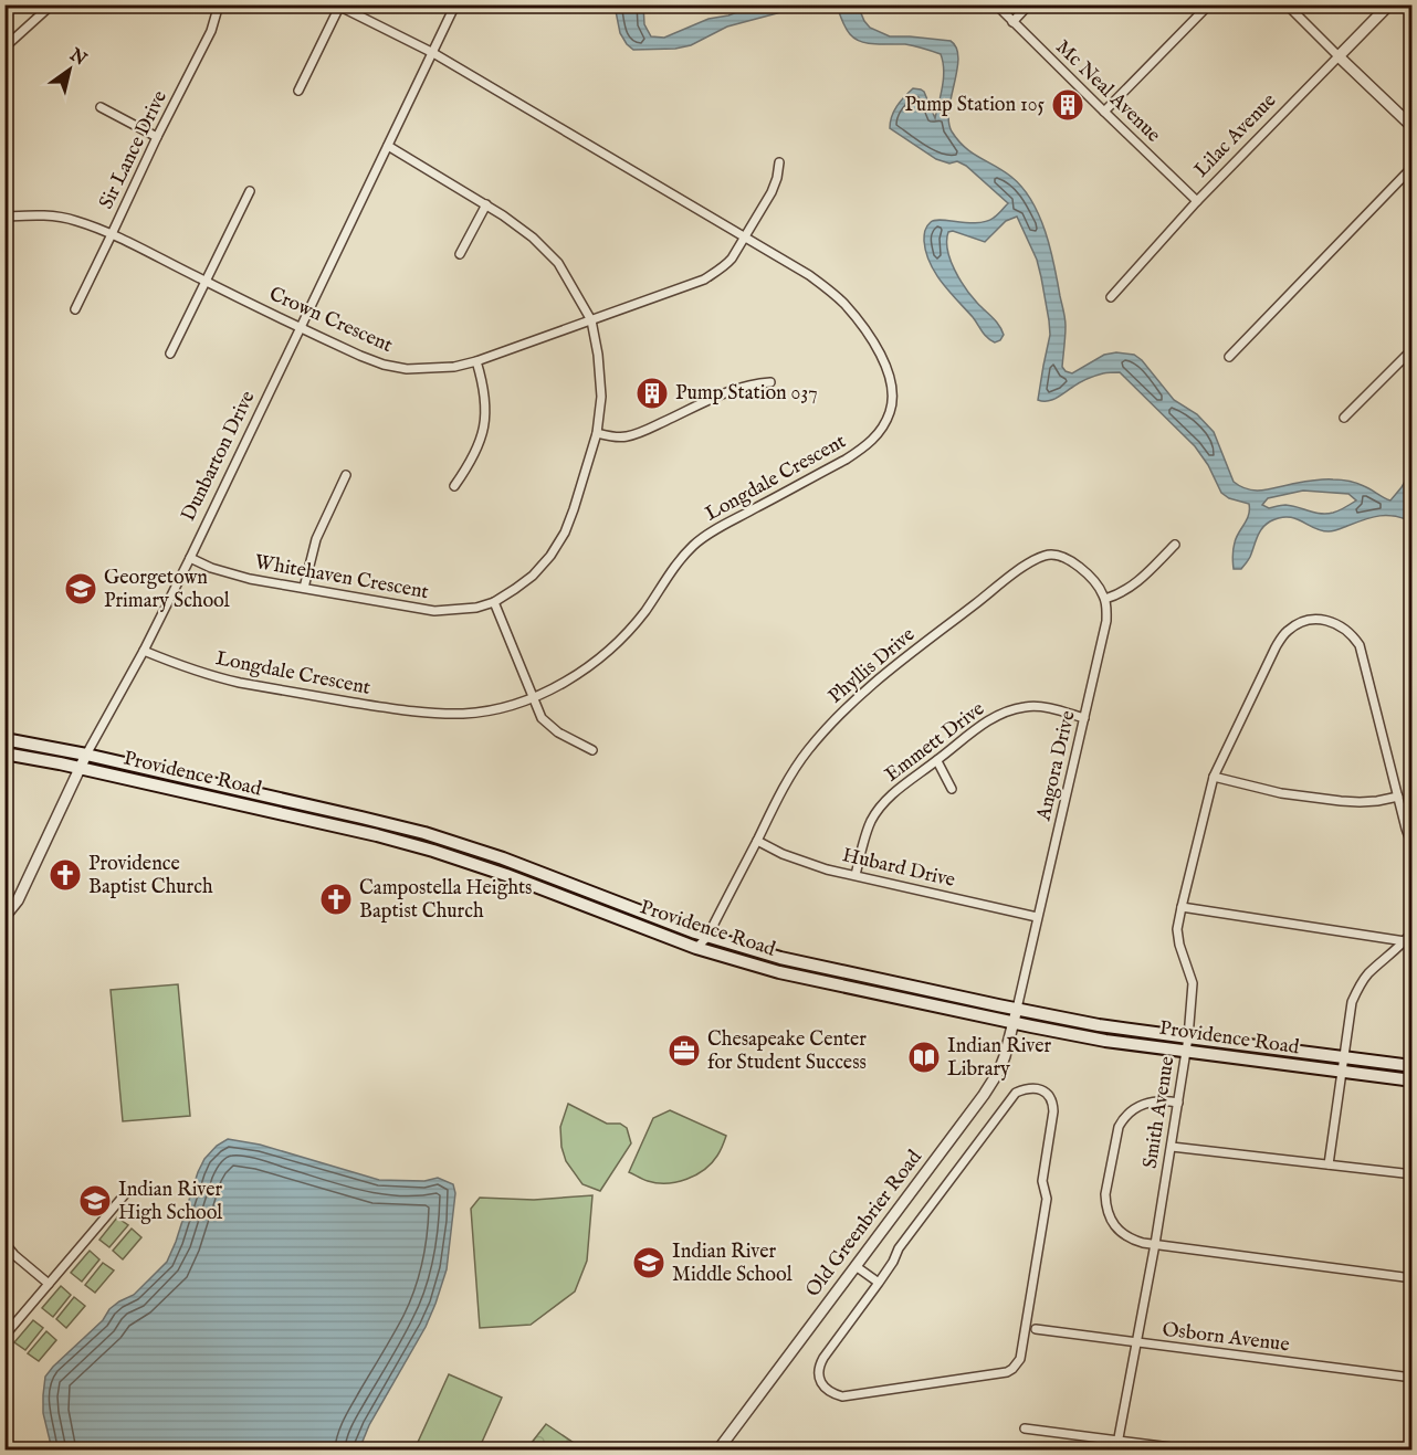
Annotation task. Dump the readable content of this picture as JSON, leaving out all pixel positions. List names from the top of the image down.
{
  "streets": {
    "main road": ["Providence Road"],
    "street": [
      "Mc Neal Avenue",
      "Lilac Avenue",
      "Sir Lance Drive",
      "Crown Crescent",
      "Dunbarton Drive",
      "Longdale Crescent",
      "Whitehaven Crescent",
      "Phyllis Drive",
      "Emmett Drive",
      "Angora Drive",
      "Hubard Drive",
      "Smith Avenue",
      "Old Greenbrier Road",
      "Osborn Avenue"
    ]
  },
  "crossings": [
    ["Mc Neal Avenue", "Lilac Avenue"],
    ["Sir Lance Drive", "Crown Crescent"],
    ["Crown Crescent", "Dunbarton Drive"],
    ["Crown Crescent", "Longdale Crescent"],
    ["Crown Crescent", "Whitehaven Crescent"],
    ["Dunbarton Drive", "Longdale Crescent"],
    ["Dunbarton Drive", "Whitehaven Crescent"],
    ["Dunbarton Drive", "Providence Road"],
    ["Phyllis Drive", "Angora Drive"],
    ["Phyllis Drive", "Providence Road"],
    ["Phyllis Drive", "Hubard Drive"],
    ["Emmett Drive", "Angora Drive"],
    ["Emmett Drive", "Hubard Drive"],
    ["Angora Drive", "Providence Road"],
    ["Angora Drive", "Hubard Drive"],
    ["Angora Drive", "Old Greenbrier Road"],
    ["Providence Road", "Smith Avenue"],
    ["Providence Road", "Old Greenbrier Road"],
    ["Smith Avenue", "Osborn Avenue"]
  ],
  "places": {
    "building": ["Pump Station 105", "Pump Station 037"],
    "school or university": ["Georgetown Primary School", "Indian River High School", "Indian River Middle School"],
    "church": ["Providence Baptist Church", "Campostella Heights Baptist Church"],
    "office": ["Chesapeake Center for Student Success"],
    "library": ["Indian River Library"]
  },
  "north": "top right"
}
